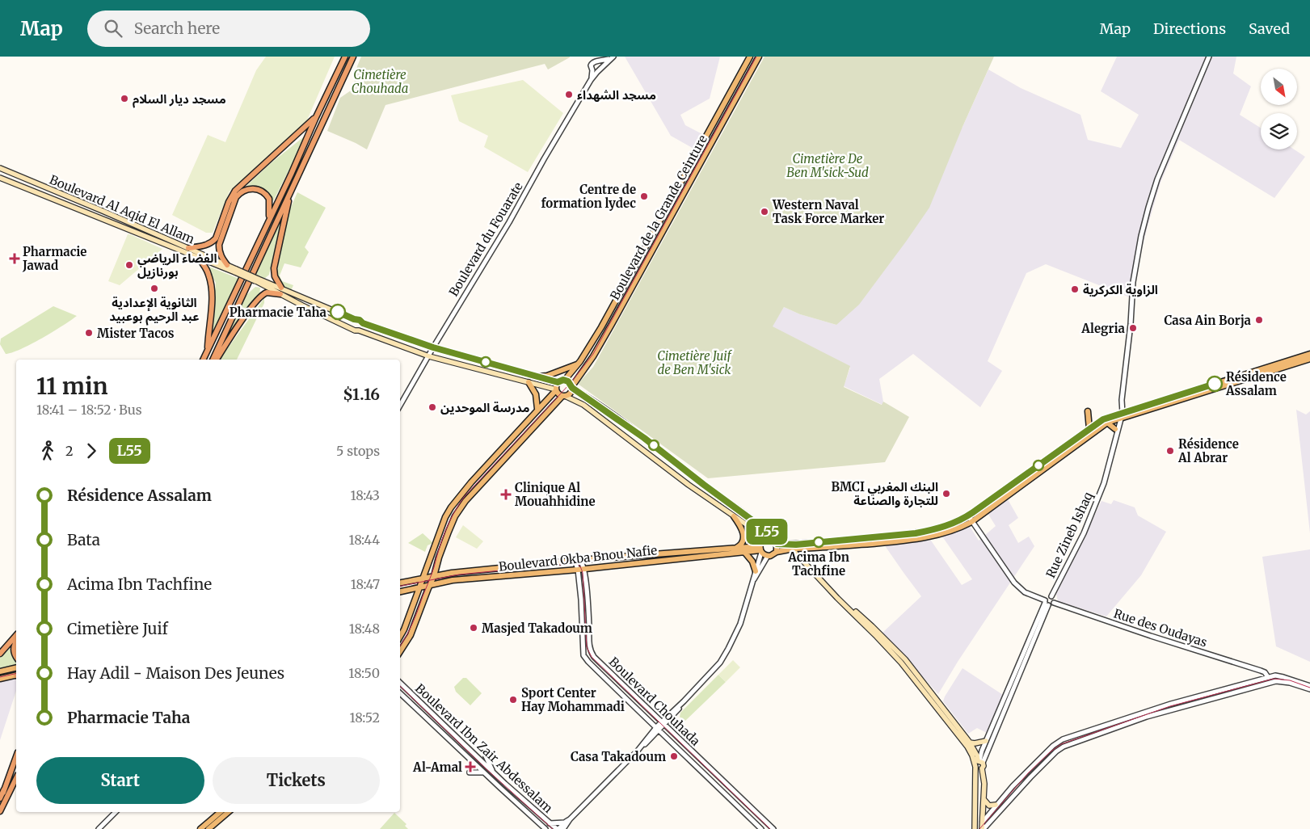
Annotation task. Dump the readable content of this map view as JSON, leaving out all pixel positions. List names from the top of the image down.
{
  "streets": {
    "main road": ["Boulevard Al Aqid El Allam", "Boulevard de la Grande Ceinture", "Boulevard Okba Bnou Nafie"],
    "street": [
      "Boulevard du Fouarate",
      "Rue Zineb Ishaq",
      "Rue des Oudayas",
      "Boulevard Chouhada",
      "Boulevard Ibn Zair Abdessalam"
    ]
  },
  "crossings": [
    ["Rue Zineb Ishaq", "Rue des Oudayas"],
    ["Boulevard Okba Bnou Nafie", "Boulevard Chouhada"]
  ],
  "parks": ["Cimetière Chouhada", "Cimetière De Ben M'sick-Sud", "Cimetière Juif de Ben M'sick"],
  "places": {
    "other": [
      "مسجد الشهداء",
      "مسجد ديار السلام",
      "Centre de formation lydec",
      "Western Naval Task Force Marker",
      "الفضاء الرياضي بورنازيل",
      "الثانوية الإعدادية عبد الرحيم بوعبيد",
      "الزاوية الكركرية",
      "Pharmacie Taha",
      "Casa Ain Borja",
      "Alegria",
      "Mister Tacos",
      "Résidence Assalam",
      "مدرسة الموحدين",
      "Résidence Al Abrar",
      "BMCI البنك المغربي للتجارة والصناعة",
      "Acima Ibn Tachfine",
      "Masjed Takadoum",
      "Sport Center Hay Mohammadi",
      "Casa Takadoum"
    ],
    "health": ["Pharmacie Jawad", "Clinique Al Mouahhidine", "Al-Amal"]
  },
  "lines": ["bus line L55"],
  "north": "bottom right",
  "page": {
    "header": "Map",
    "search": "Search here",
    "nav": ["Map", "Directions", "Saved"],
    "on_map": "L55",
    "heading": ["11 min", "18:41 – 18:52 · Bus", "$1.16"],
    "legs": ["2", "L55", "5 stops"],
    "list": [
      {
        "name": "Résidence Assalam",
        "value": "18:43"
      },
      {
        "name": "Bata",
        "value": "18:44"
      },
      {
        "name": "Acima Ibn Tachfine",
        "value": "18:47"
      },
      {
        "name": "Cimetière Juif",
        "value": "18:48"
      },
      {
        "name": "Hay Adil - Maison Des Jeunes",
        "value": "18:50"
      },
      {
        "name": "Pharmacie Taha",
        "value": "18:52"
      }
    ],
    "buttons": ["Start", "Tickets"]
  }
}
